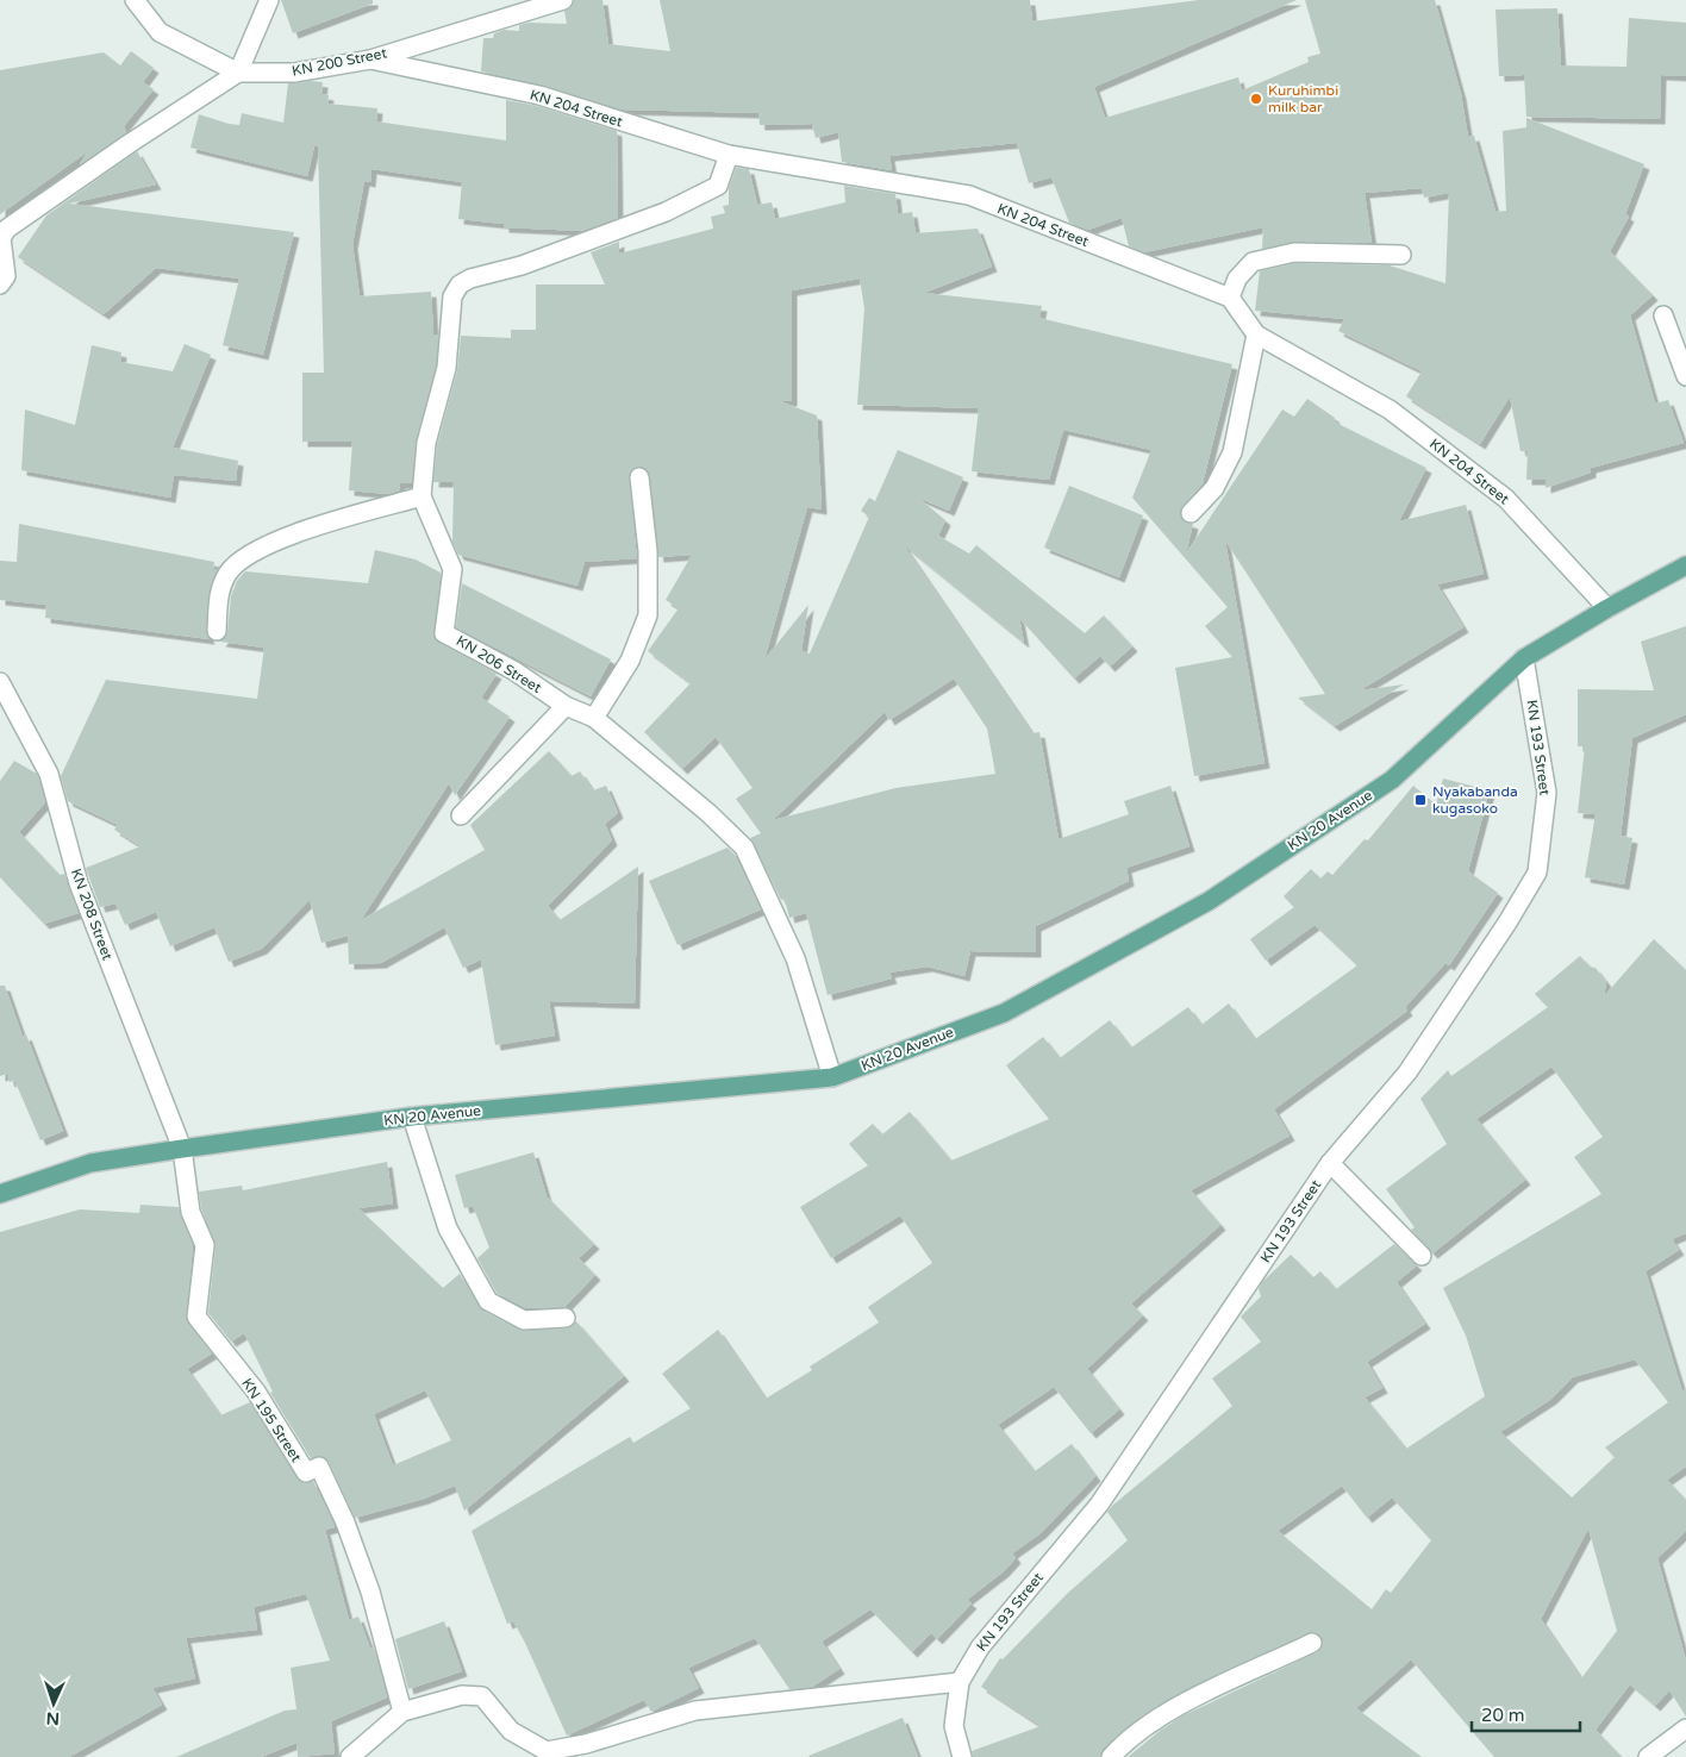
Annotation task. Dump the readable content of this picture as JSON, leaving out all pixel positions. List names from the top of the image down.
{
  "streets": {
    "main road": ["KN 20 Avenue"],
    "street": [
      "KN 200 Street",
      "KN 204 Street",
      "KN 206 Street",
      "KN 193 Street",
      "KN 208 Street",
      "KN 195 Street"
    ]
  },
  "crossings": [
    ["KN 200 Street", "KN 204 Street"],
    ["KN 204 Street", "KN 206 Street"],
    ["KN 204 Street", "KN 20 Avenue"],
    ["KN 206 Street", "KN 20 Avenue"],
    ["KN 193 Street", "KN 20 Avenue"],
    ["KN 20 Avenue", "KN 208 Street"],
    ["KN 20 Avenue", "KN 195 Street"],
    ["KN 208 Street", "KN 195 Street"]
  ],
  "places": {
    "other": ["Kuruhimbi milk bar"],
    "transit": ["Nyakabanda kugasoko"]
  },
  "scale_bar": "20 m",
  "north": "bottom"
}
